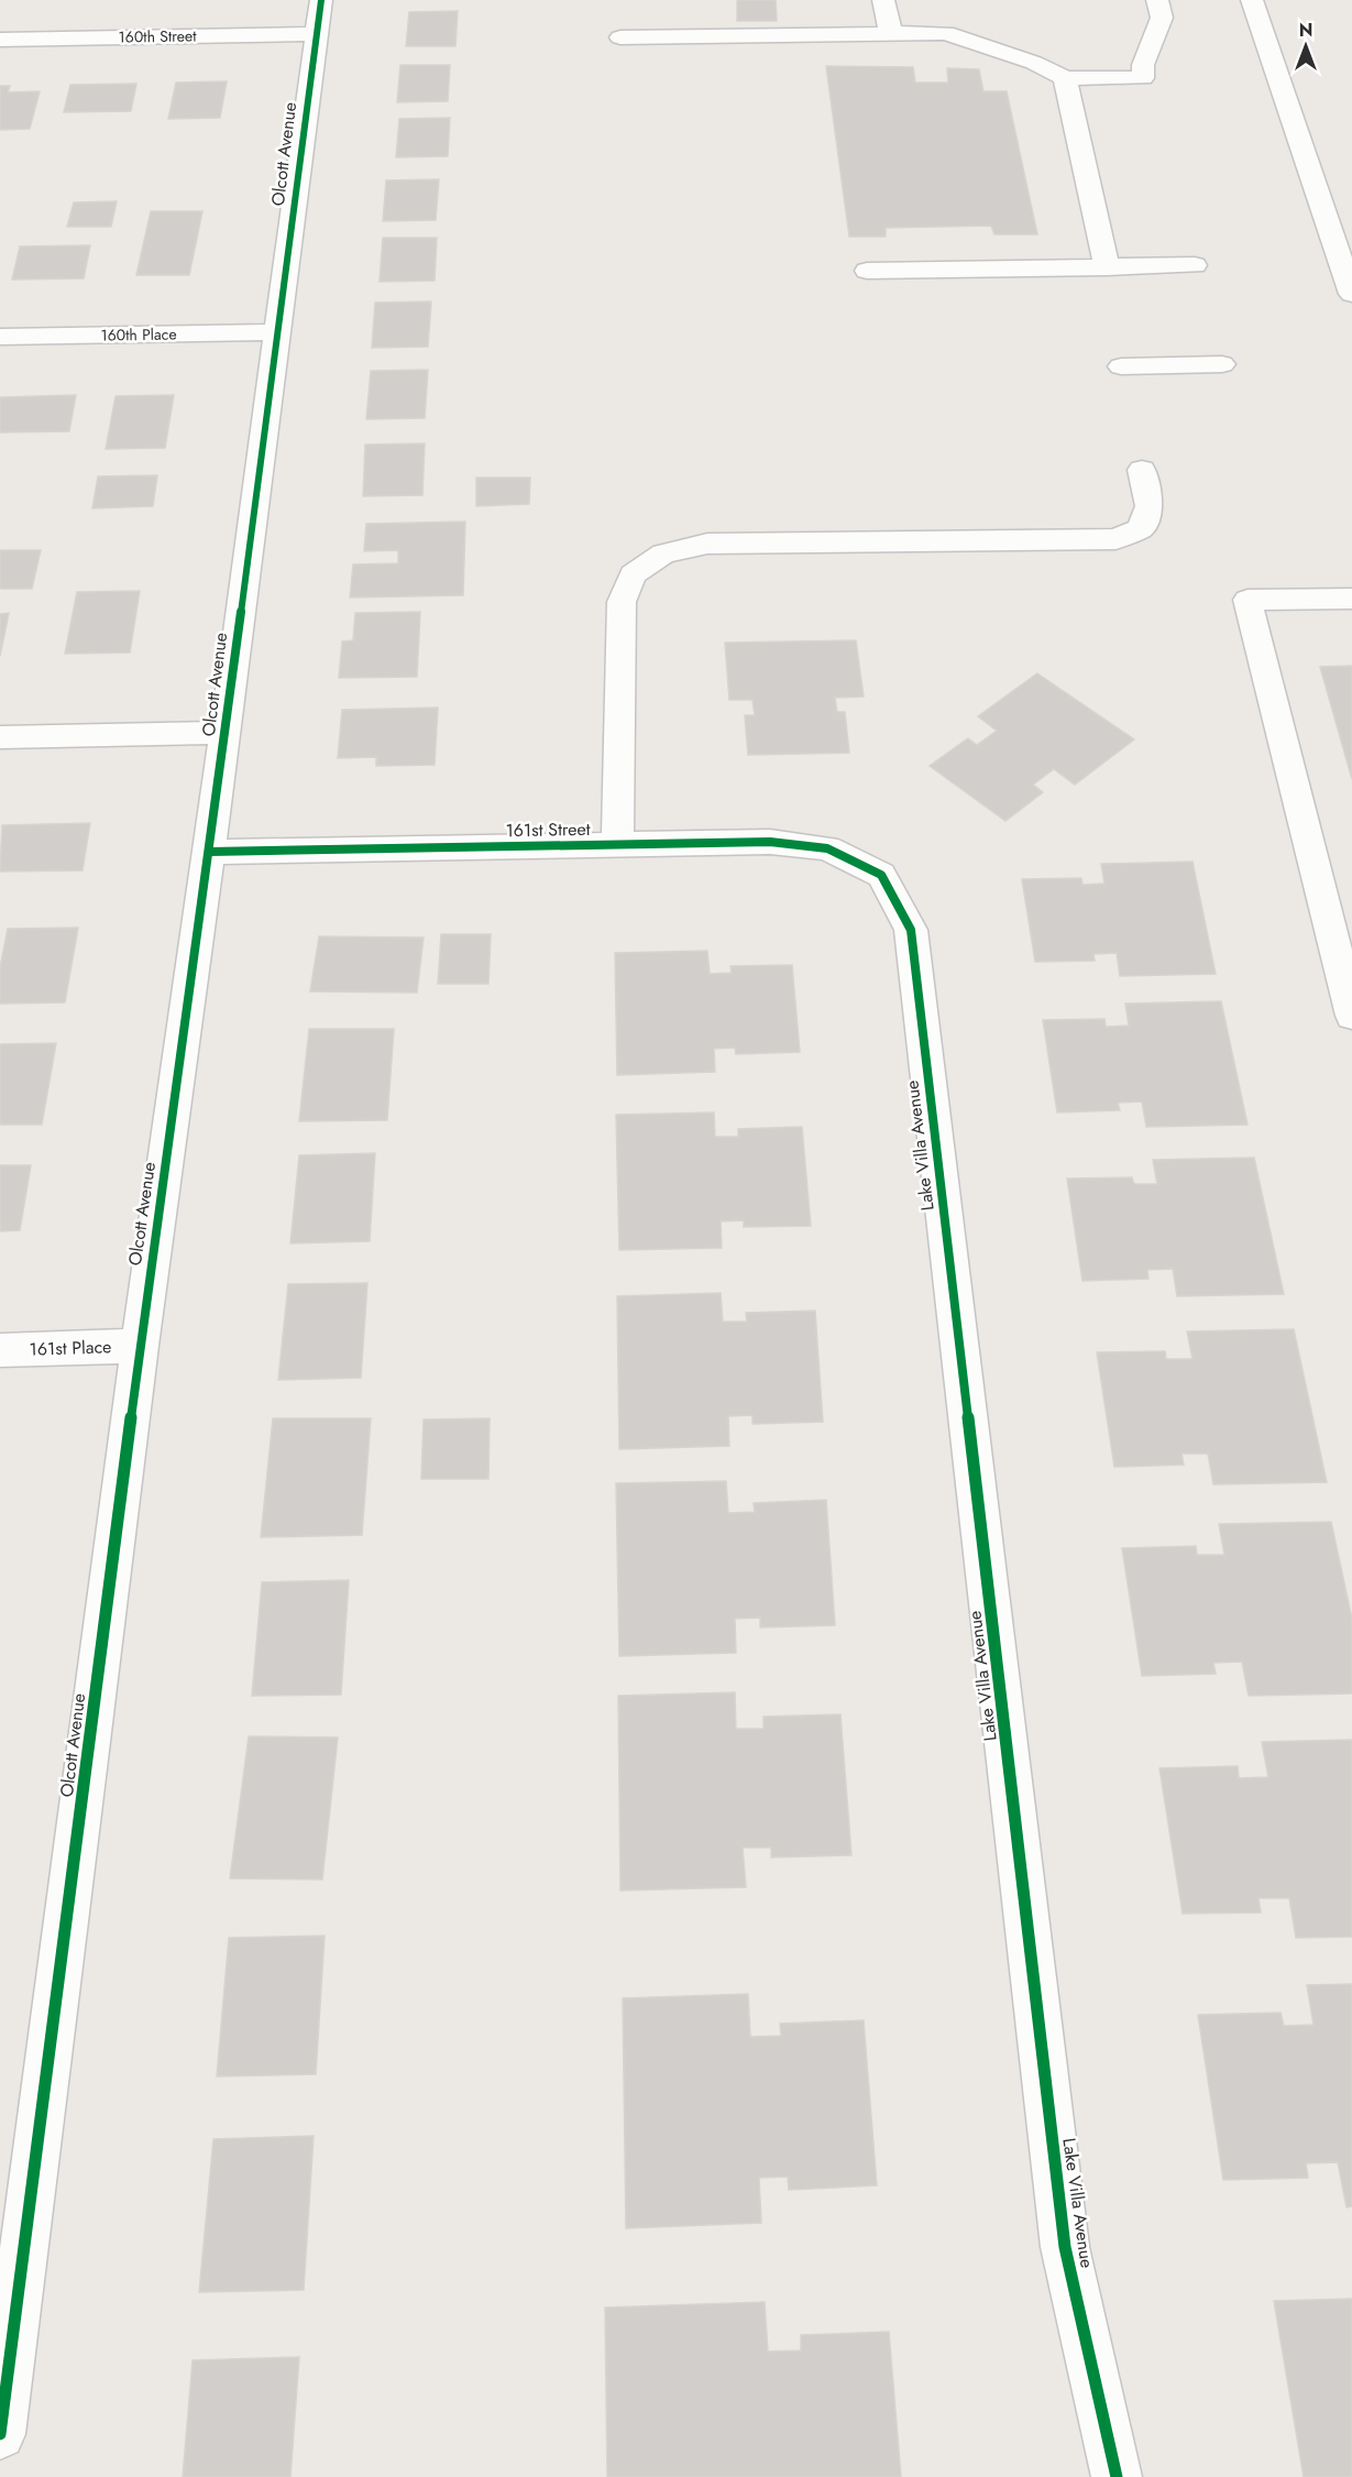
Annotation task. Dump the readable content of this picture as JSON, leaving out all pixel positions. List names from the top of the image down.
{
  "streets": {
    "street": [
      "160th Street",
      "Olcott Avenue",
      "160th Place",
      "161st Street",
      "Lake Villa Avenue",
      "161st Place"
    ]
  },
  "crossings": [
    ["160th Street", "Olcott Avenue"],
    ["Olcott Avenue", "160th Place"],
    ["Olcott Avenue", "161st Street"],
    ["Olcott Avenue", "161st Place"],
    ["161st Street", "Lake Villa Avenue"]
  ],
  "north": "top"
}
